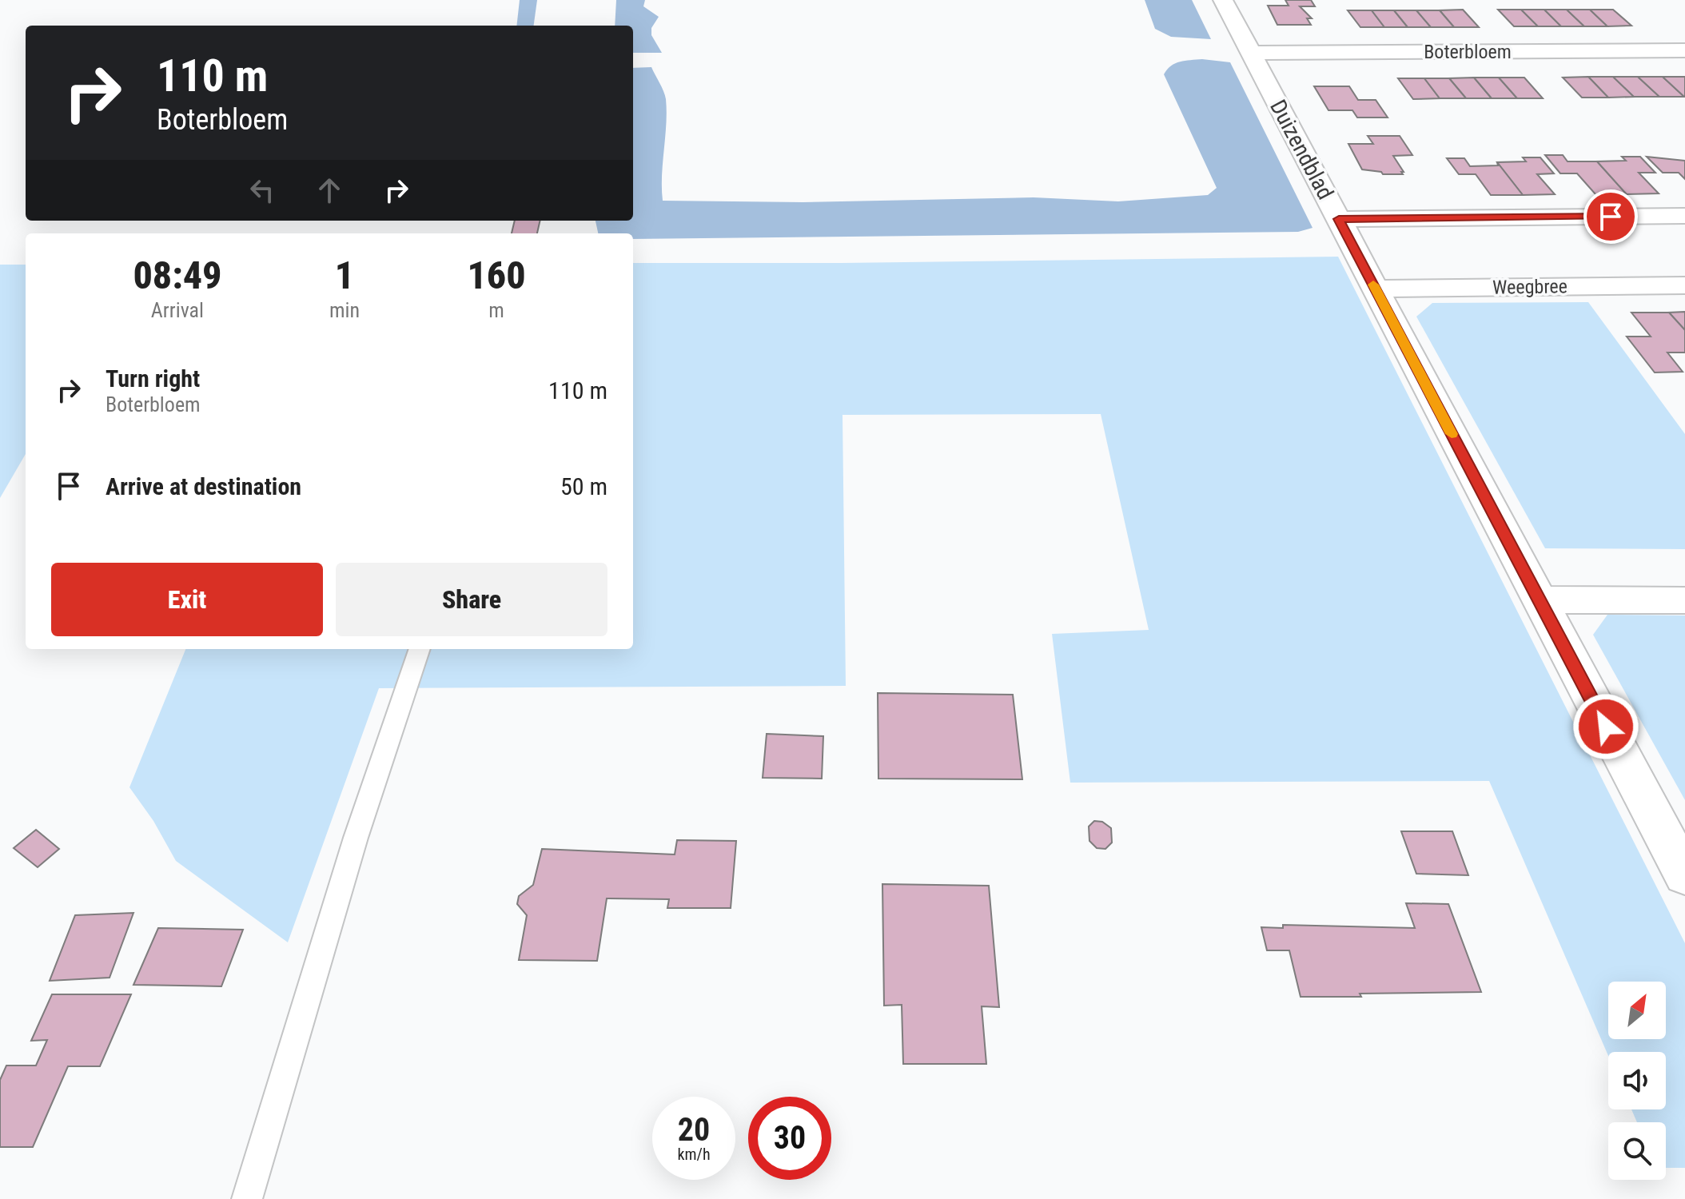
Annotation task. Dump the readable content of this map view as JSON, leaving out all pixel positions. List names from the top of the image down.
{
  "streets": {
    "street": ["Boterbloem", "Duizendblad", "Weegbree"]
  },
  "crossings": [
    ["Boterbloem", "Duizendblad"],
    ["Duizendblad", "Weegbree"]
  ],
  "north": "top right",
  "page": {
    "turn": ["110 m", "Boterbloem"],
    "eta": [
      "08:49",
      "Arrival",
      "1",
      "min",
      "160",
      "m"
    ],
    "list": [
      {
        "name": "Turn right",
        "note": "Boterbloem",
        "value": "110 m"
      },
      {
        "name": "Arrive at destination",
        "value": "50 m"
      }
    ],
    "buttons": ["Exit", "Share"],
    "speed": "20 km/h",
    "limit": "30"
  }
}
